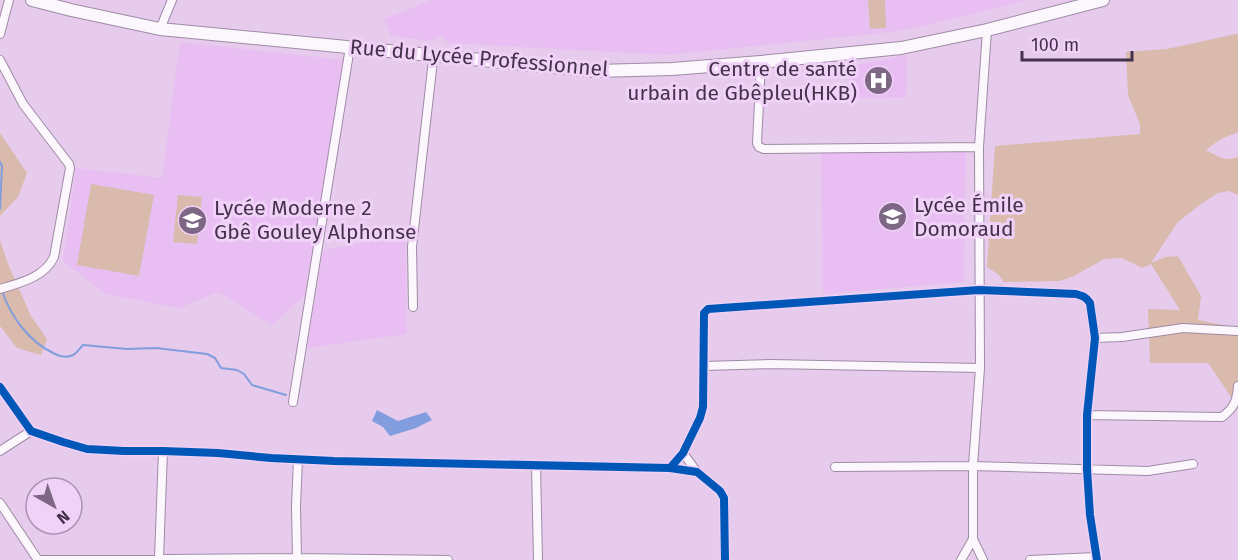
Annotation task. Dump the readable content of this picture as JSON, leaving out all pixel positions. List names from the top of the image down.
{
  "streets": {
    "main road": ["Rue du Lycée Professionnel"]
  },
  "places": {
    "hospital": ["Centre de santé urbain de Gbêpleu(HKB)"],
    "school or university": ["Lycée Émile Domoraud", "Lycée Moderne 2 Gbê Gouley Alphonse"]
  },
  "scale_bar": "100 m",
  "north": "bottom right"
}
